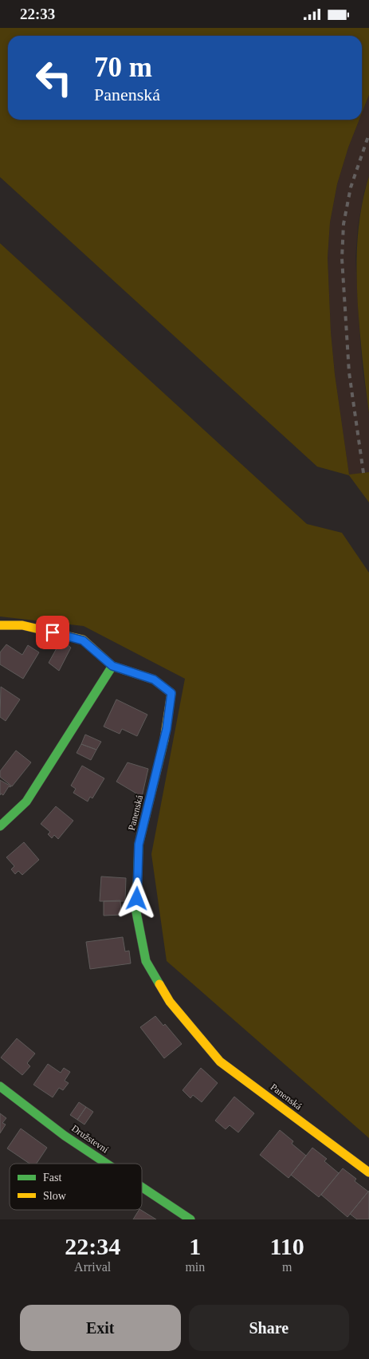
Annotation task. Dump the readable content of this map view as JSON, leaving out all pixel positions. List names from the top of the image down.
{
  "streets": {
    "street": ["Panenská", "Družstevní"]
  },
  "legend": ["Fast", "Slow"],
  "page": {
    "status": "22:33",
    "turn": ["70 m", "Panenská"],
    "eta": [
      "22:34",
      "Arrival",
      "1",
      "min",
      "110",
      "m"
    ],
    "buttons": ["Exit", "Share"]
  }
}
